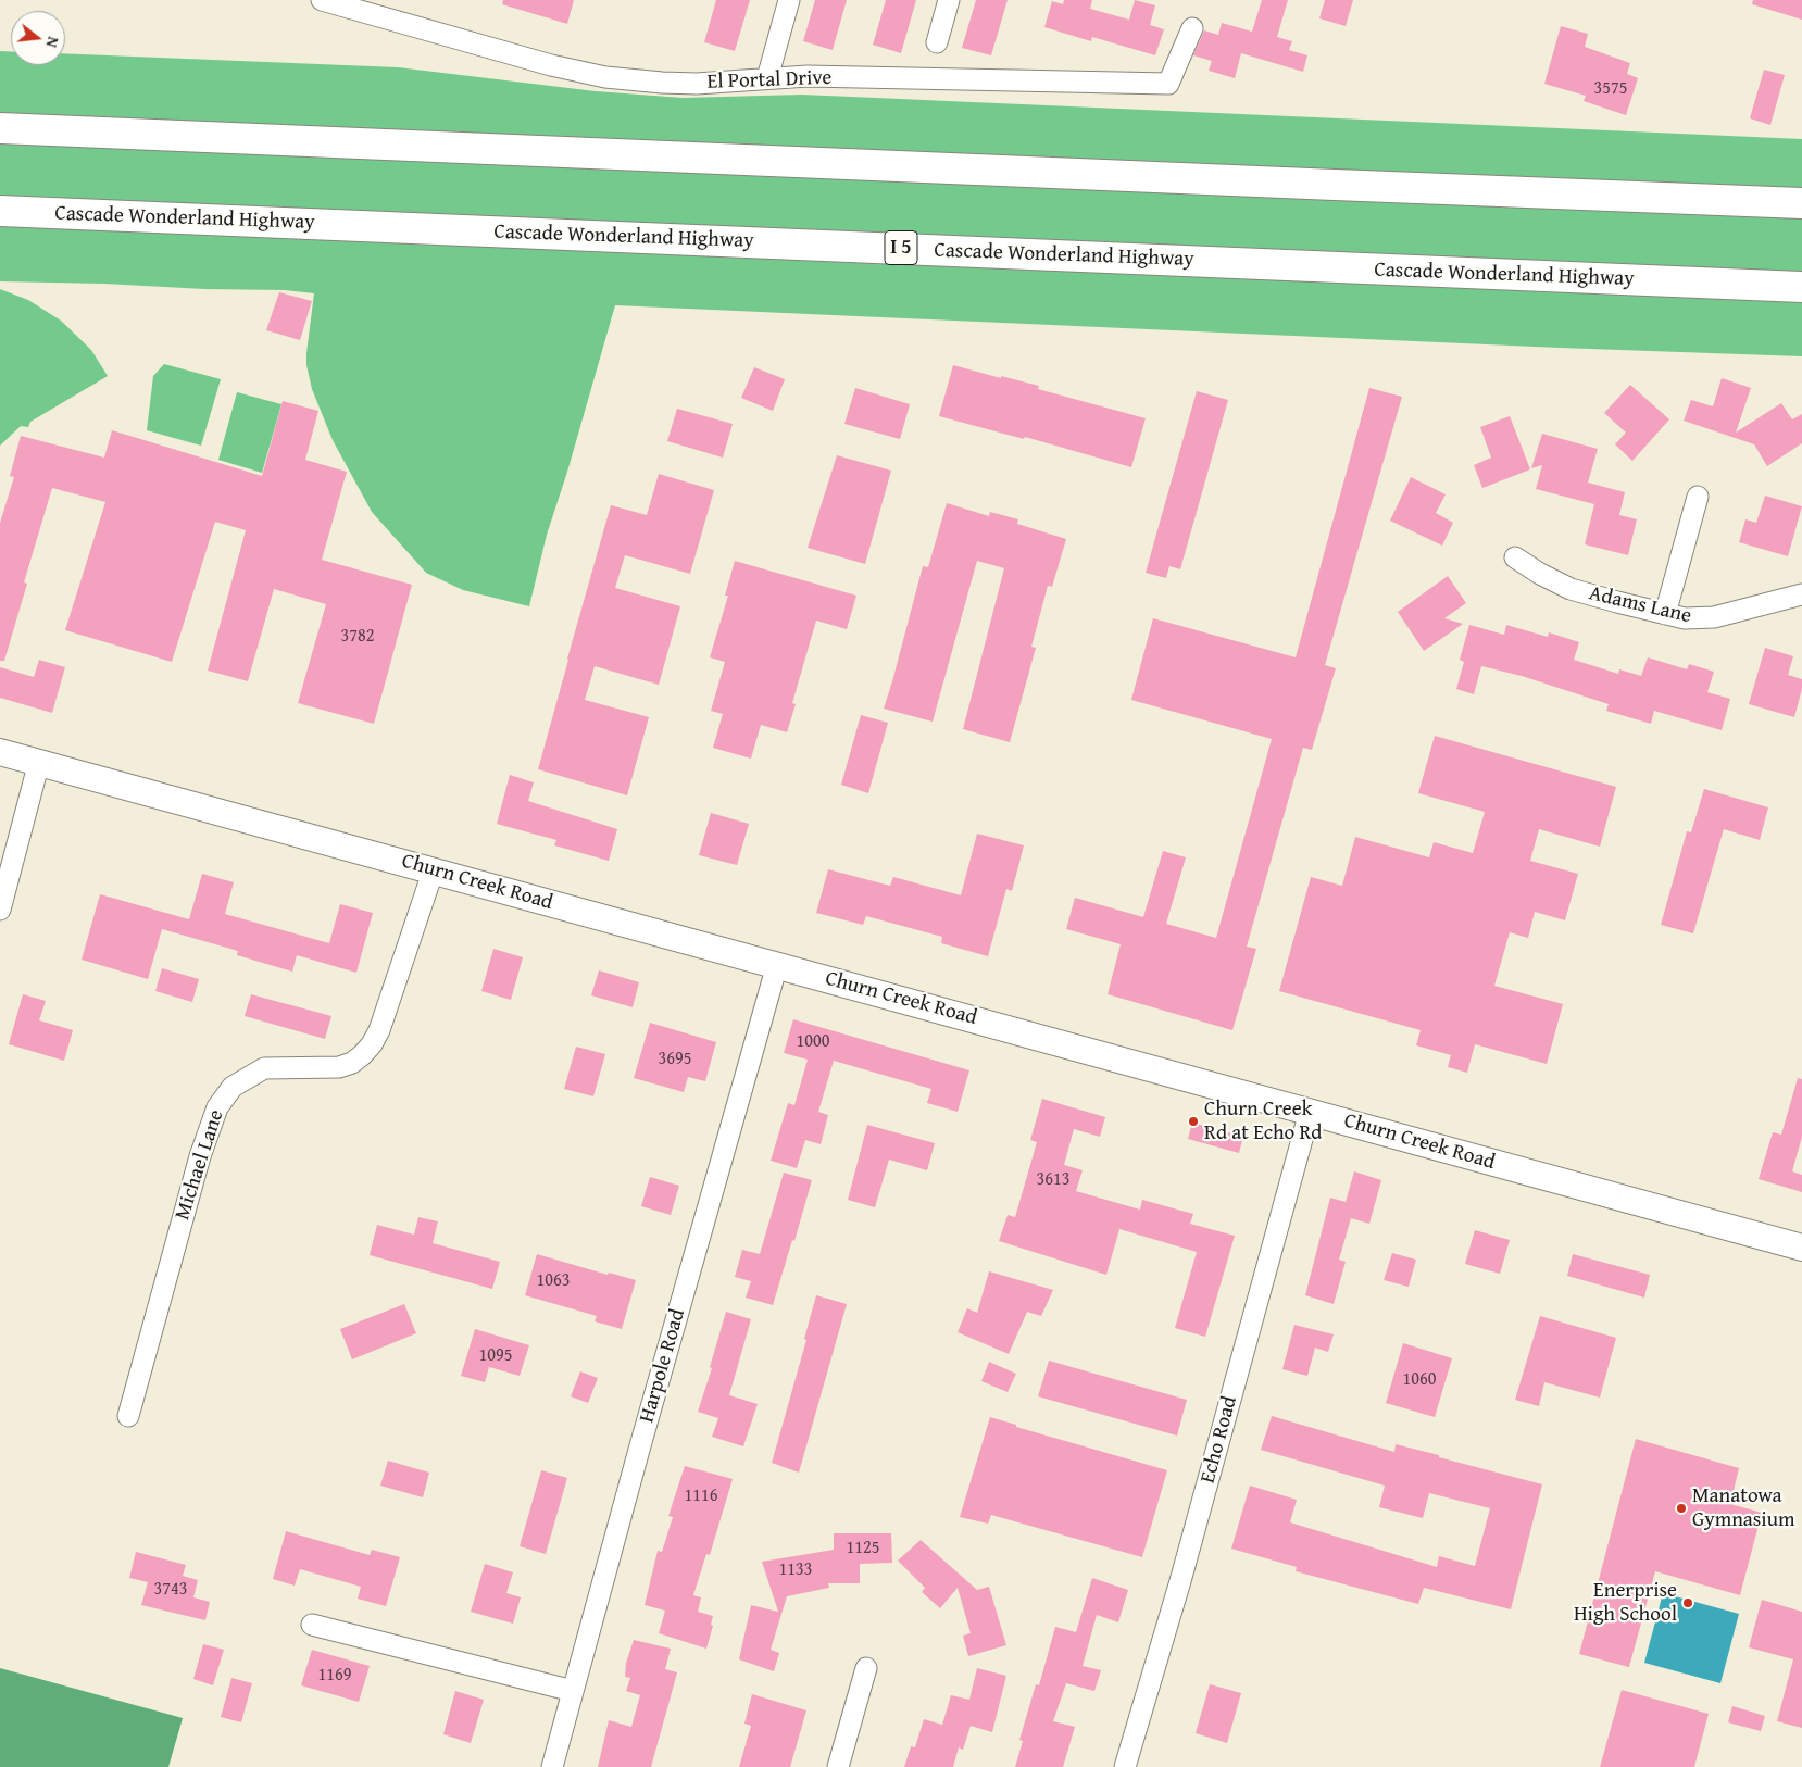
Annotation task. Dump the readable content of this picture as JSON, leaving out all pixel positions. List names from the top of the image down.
{
  "streets": {
    "highway": ["Cascade Wonderland Highway", "I 5"],
    "main road": ["Churn Creek Road"],
    "street": [
      "El Portal Drive",
      "Adams Lane",
      "Michael Lane",
      "Harpole Road",
      "Echo Road"
    ]
  },
  "crossings": [
    ["Churn Creek Road", "Michael Lane"],
    ["Churn Creek Road", "Harpole Road"],
    ["Churn Creek Road", "Echo Road"]
  ],
  "places": ["Churn Creek Rd at Echo Rd", "Manatowa Gymnasium", "Enerprise High School"],
  "house_numbers": [
    "3575",
    "3782",
    "1000",
    "3695",
    "3613",
    "1063",
    "1095",
    "1060",
    "1116",
    "1125",
    "1133",
    "3743",
    "1169"
  ],
  "north": "right"
}
